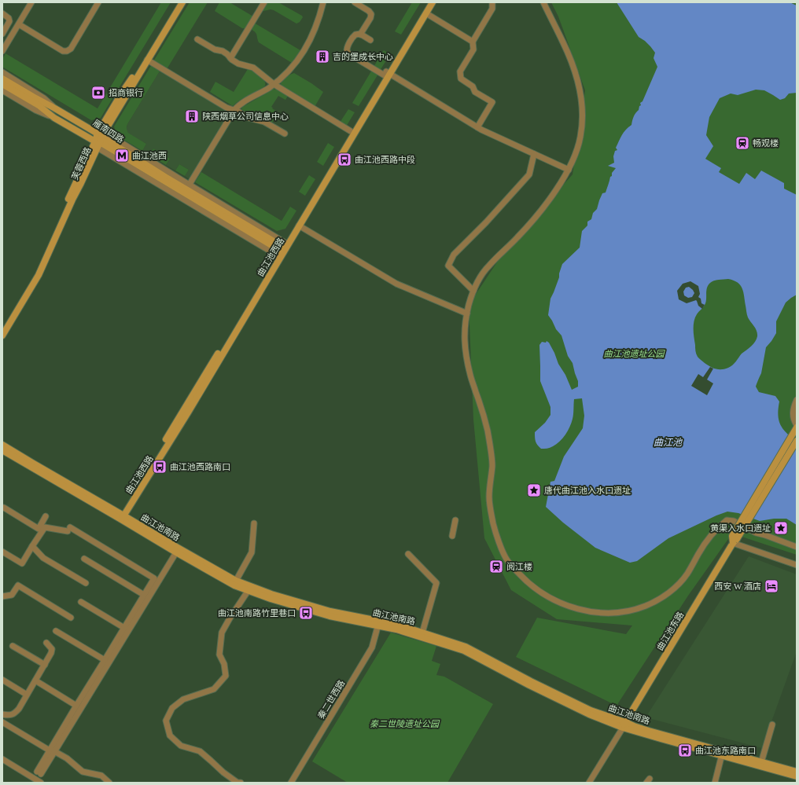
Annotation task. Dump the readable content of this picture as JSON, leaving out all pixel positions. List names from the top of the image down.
{
  "streets": {
    "main road": [
      "雁南四路",
      "芙蓉西路",
      "曲江池西路",
      "曲江池南路",
      "曲江池东路"
    ],
    "street": ["秦二世西路"]
  },
  "crossings": [
    ["雁南四路", "芙蓉西路"],
    ["雁南四路", "曲江池西路"],
    ["曲江池西路", "曲江池南路"],
    ["曲江池南路", "曲江池东路"],
    ["曲江池南路", "秦二世西路"]
  ],
  "water": ["曲江池"],
  "parks": ["曲江池遗址公园", "秦二世陵遗址公园"],
  "places": {
    "building": ["吉的堡成长中心", "陕西烟草公司信息中心"],
    "bank": ["招商银行"],
    "station": ["畅观楼", "阅江楼"],
    "metro station": ["曲江池西"],
    "bus stop": [
      "曲江池西路中段",
      "曲江池西路南口",
      "曲江池南路竹里巷口",
      "曲江池东路南口"
    ],
    "place": ["唐代曲江池入水口遗址", "黄渠入水口遗址"],
    "hotel": ["西安 W 酒店"]
  }
}
